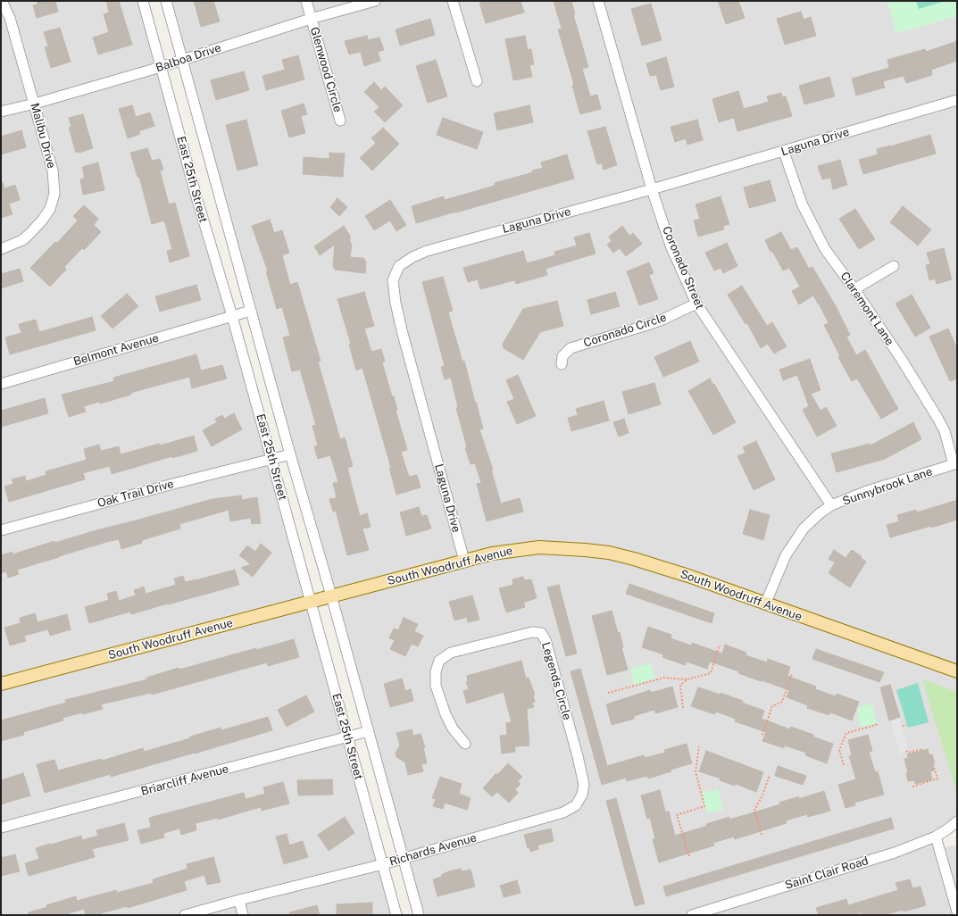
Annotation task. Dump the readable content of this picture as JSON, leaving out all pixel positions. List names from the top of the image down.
{
  "streets": {
    "main road": ["South Woodruff Avenue"],
    "street": [
      "Balboa Drive",
      "Glenwood Circle",
      "Malibu Drive",
      "Laguna Drive",
      "East 25th Street",
      "Coronado Street",
      "Claremont Lane",
      "Coronado Circle",
      "Belmont Avenue",
      "Sunnybrook Lane",
      "Oak Trail Drive",
      "Legends Circle",
      "Briarcliff Avenue",
      "Richards Avenue",
      "Saint Clair Road"
    ]
  },
  "crossings": [
    ["Balboa Drive", "Glenwood Circle"],
    ["Balboa Drive", "Malibu Drive"],
    ["Balboa Drive", "East 25th Street"],
    ["Laguna Drive", "Coronado Street"],
    ["Laguna Drive", "Claremont Lane"],
    ["Laguna Drive", "South Woodruff Avenue"],
    ["East 25th Street", "Belmont Avenue"],
    ["East 25th Street", "Oak Trail Drive"],
    ["East 25th Street", "South Woodruff Avenue"],
    ["East 25th Street", "Briarcliff Avenue"],
    ["East 25th Street", "Richards Avenue"],
    ["Coronado Street", "Coronado Circle"],
    ["Coronado Street", "Sunnybrook Lane"],
    ["Claremont Lane", "Sunnybrook Lane"],
    ["Sunnybrook Lane", "South Woodruff Avenue"],
    ["Legends Circle", "Richards Avenue"]
  ]
}
